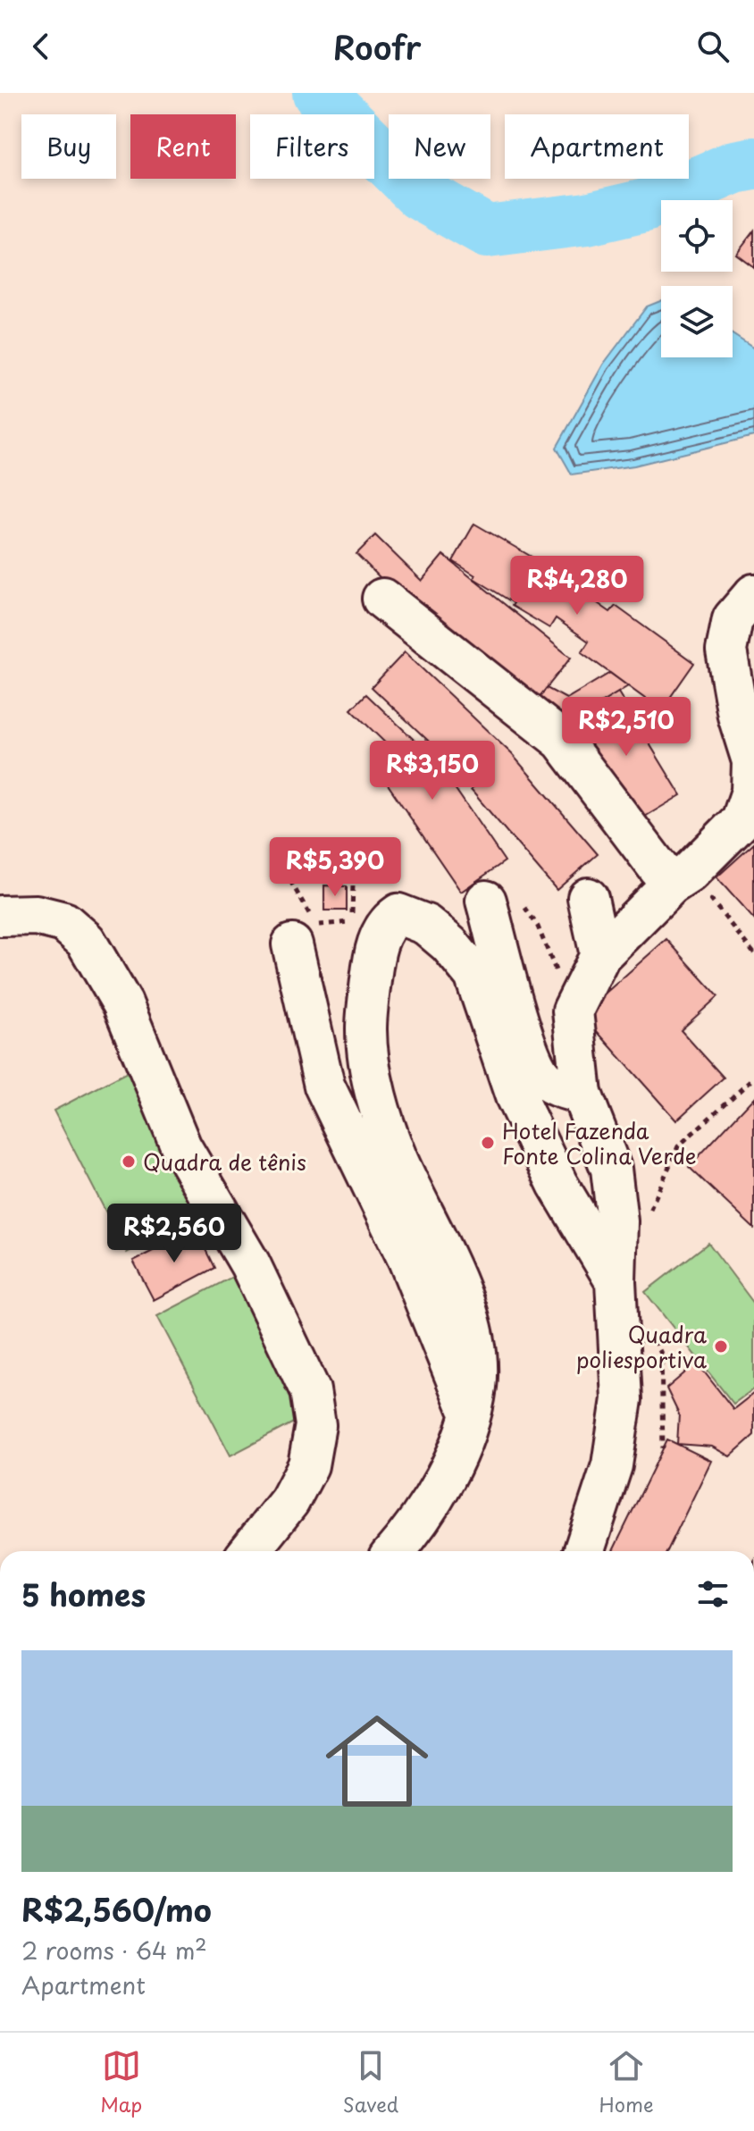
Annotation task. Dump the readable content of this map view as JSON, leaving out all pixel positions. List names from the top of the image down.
{
  "places": ["Hotel Fazenda Fonte Colina Verde", "Quadra de tênis", "Quadra poliesportiva"],
  "page": {
    "header": "Roofr",
    "chip": [
      "Buy",
      "Rent",
      "Filters",
      "New",
      "Apartment"
    ],
    "price": [
      "R$4,280",
      "R$2,510",
      "R$3,150",
      "R$5,390",
      "R$2,560"
    ],
    "heading": "5 homes",
    "list": [
      {
        "name": "R$2,560/mo",
        "note": "2 rooms · 64 m² · Apartment"
      }
    ],
    "tabs": ["Map", "Saved", "Home"]
  }
}
